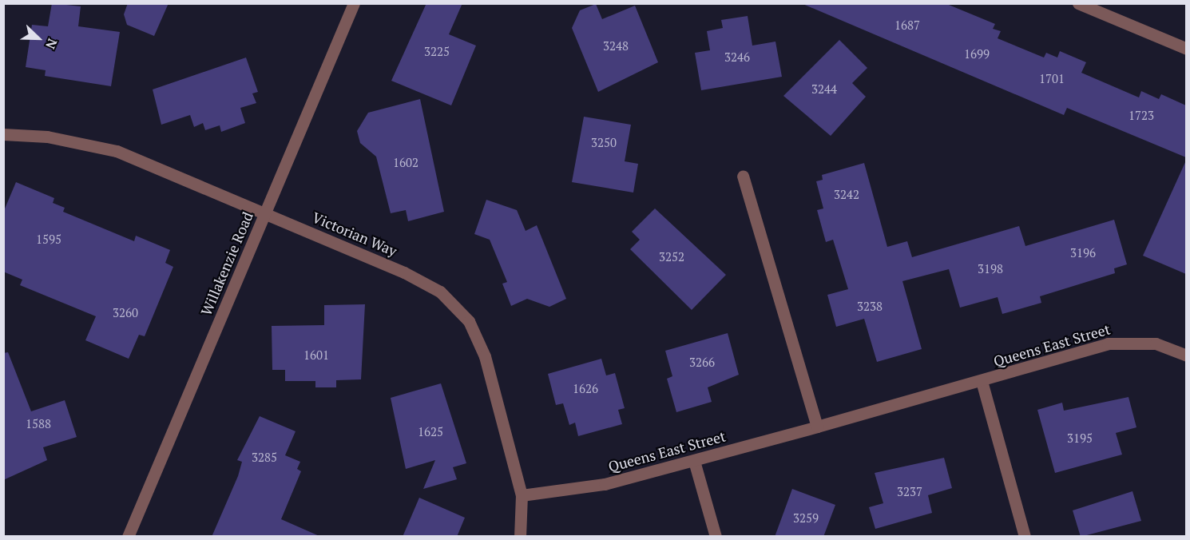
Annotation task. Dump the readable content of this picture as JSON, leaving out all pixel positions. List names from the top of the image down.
{
  "streets": {
    "street": ["Victorian Way", "Willakenzie Road", "Queens East Street"]
  },
  "crossings": [
    ["Victorian Way", "Willakenzie Road"],
    ["Victorian Way", "Queens East Street"]
  ],
  "house_numbers": [
    "1687",
    "3248",
    "3225",
    "1699",
    "3246",
    "1701",
    "3244",
    "1723",
    "3250",
    "1602",
    "3242",
    "1595",
    "3196",
    "3252",
    "3198",
    "3238",
    "3260",
    "1601",
    "3266",
    "1626",
    "1588",
    "1625",
    "3195",
    "3285",
    "3237",
    "3259"
  ],
  "north": "bottom right"
}
